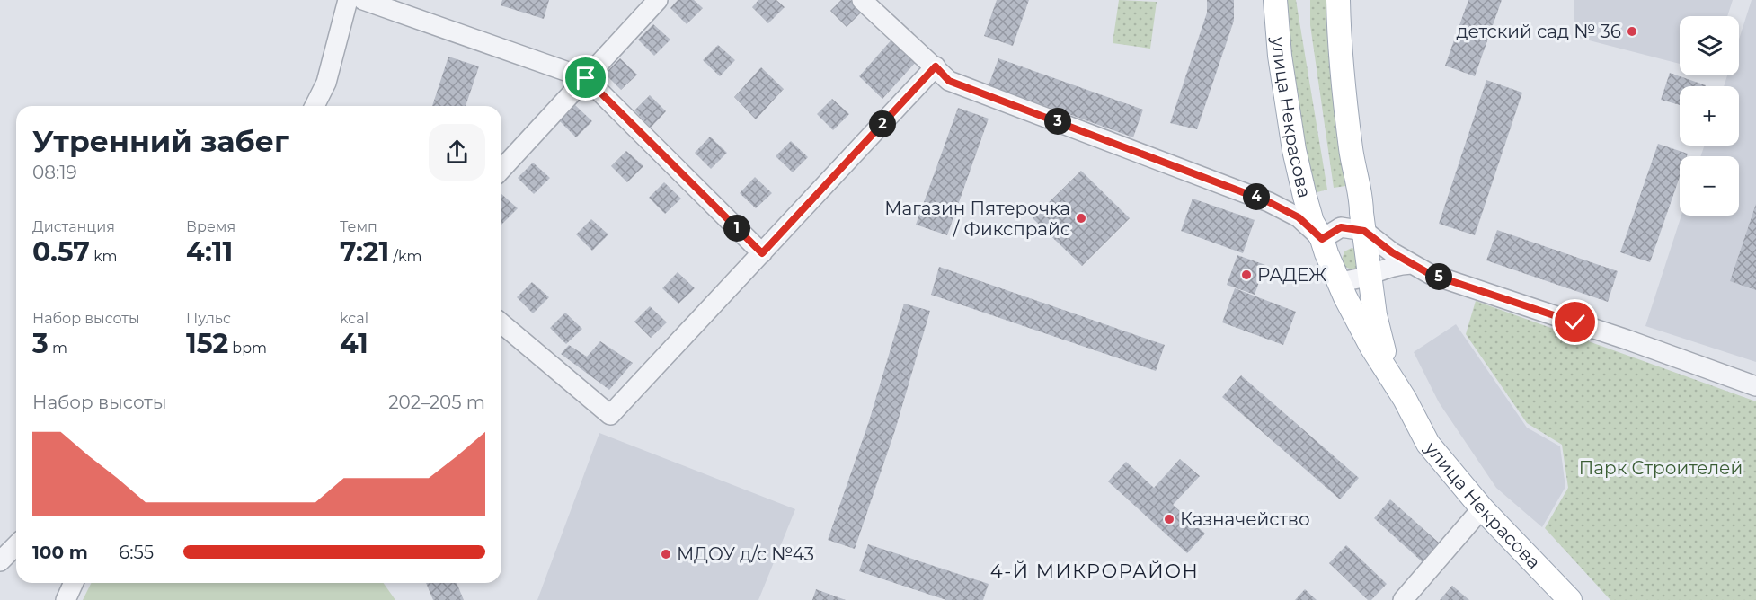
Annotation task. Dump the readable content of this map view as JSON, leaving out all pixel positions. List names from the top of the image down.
{
  "streets": {
    "main road": ["улица Некрасова"]
  },
  "districts": ["4-Й МИКРОРАЙОН"],
  "parks": ["Парк Строителей"],
  "places": [
    "детский сад № 36",
    "Магазин Пятерочка / Фикспрайс",
    "РАДЕЖ",
    "Казначейство",
    "МДОУ д/с №43"
  ],
  "page": {
    "map_buttons": ["+", "−"],
    "heading": ["Утренний забег", "08:19"],
    "pins": [
      "3",
      "2",
      "4",
      "1",
      "5"
    ],
    "stats": [
      ["Дистанция", "0.57 km"],
      ["Время", "4:11"],
      ["Темп", "7:21 /km"],
      ["Набор высоты", "3 m"],
      ["Пульс", "152 bpm"],
      ["kcal", "41"]
    ],
    "chart": ["Набор высоты", "202–205 m"],
    "list": [
      {
        "name": "100 m",
        "note": "6:55"
      }
    ]
  }
}
